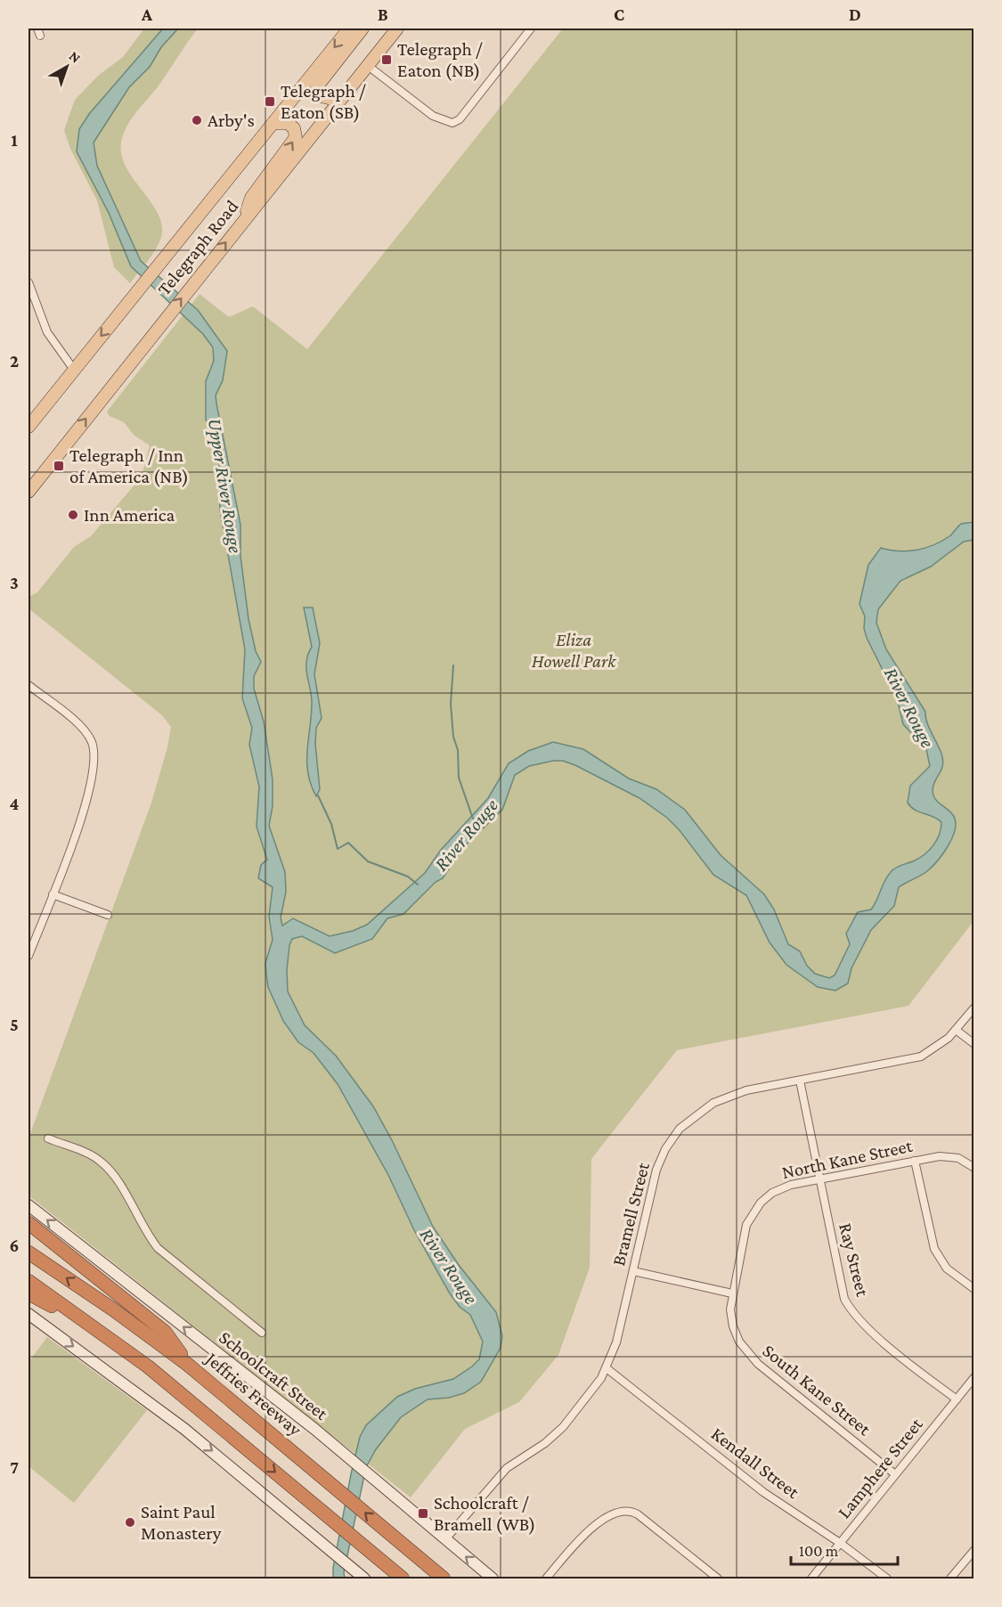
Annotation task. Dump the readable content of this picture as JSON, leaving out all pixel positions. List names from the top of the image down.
{
  "streets": {
    "highway": ["Jeffries Freeway"],
    "main road": ["Telegraph Road", "Schoolcraft Street"],
    "street": [
      "North Kane Street",
      "Bramell Street",
      "Ray Street",
      "South Kane Street",
      "Kendall Street",
      "Lamphere Street"
    ]
  },
  "crossings": [
    ["North Kane Street", "Ray Street"],
    ["North Kane Street", "South Kane Street"],
    ["Bramell Street", "Ray Street"],
    ["Bramell Street", "Schoolcraft Street"],
    ["Bramell Street", "Kendall Street"],
    ["Ray Street", "Lamphere Street"],
    ["South Kane Street", "Lamphere Street"],
    ["Kendall Street", "Lamphere Street"]
  ],
  "water": ["Upper River Rouge", "River Rouge"],
  "parks": ["Eliza Howell Park"],
  "places": {
    "transit": [
      "Telegraph / Eaton (NB)",
      "Telegraph / Eaton (SB)",
      "Telegraph / Inn of America (NB)",
      "Schoolcraft / Bramell (WB)"
    ],
    "other": ["Arby's", "Inn America", "Saint Paul Monastery"]
  },
  "scale_bar": "100 m",
  "north": "top right",
  "grid": {
    "columns": [
      "A",
      "B",
      "C",
      "D"
    ],
    "rows": [
      "1",
      "2",
      "3",
      "4",
      "5",
      "6",
      "7"
    ]
  }
}
